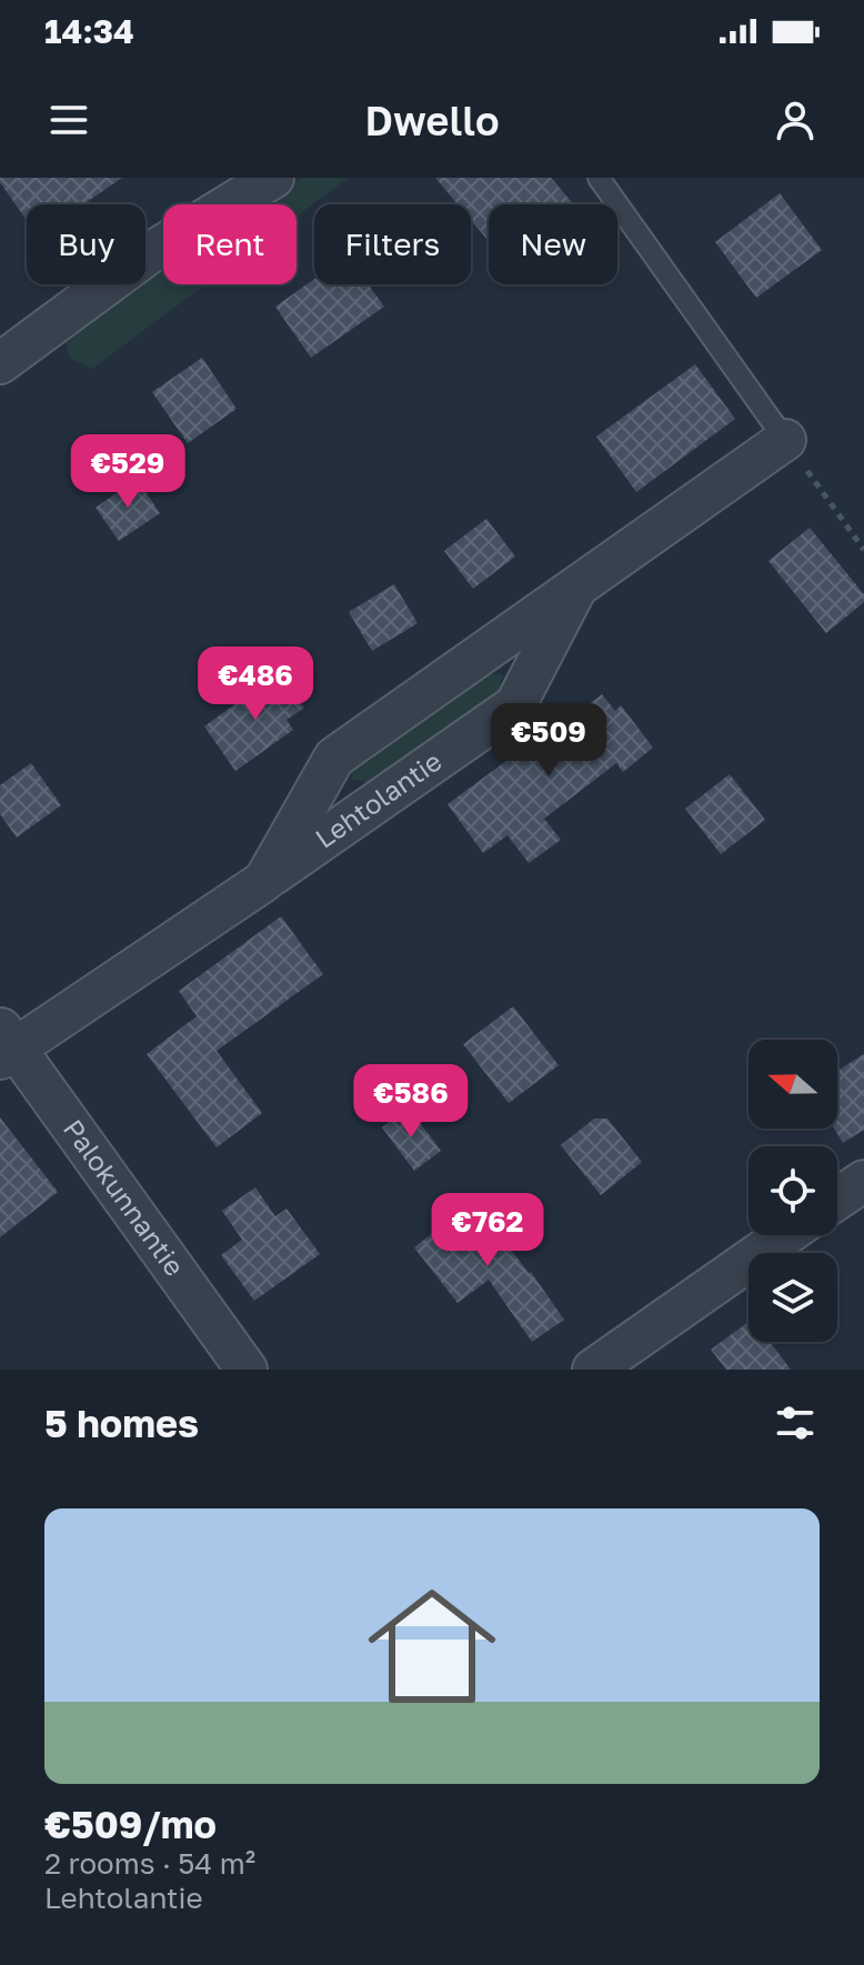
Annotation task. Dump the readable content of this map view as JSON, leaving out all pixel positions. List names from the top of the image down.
{
  "streets": {
    "street": ["Lehtolantie", "Palokunnantie"]
  },
  "crossings": [
    ["Lehtolantie", "Palokunnantie"]
  ],
  "north": "left",
  "page": {
    "status": "14:34",
    "header": "Dwello",
    "chip": [
      "Buy",
      "Rent",
      "Filters",
      "New"
    ],
    "price": [
      "€529",
      "€486",
      "€509",
      "€586",
      "€762"
    ],
    "heading": "5 homes",
    "list": [
      {
        "name": "€509/mo",
        "note": "2 rooms · 54 m² · Lehtolantie"
      }
    ]
  }
}
